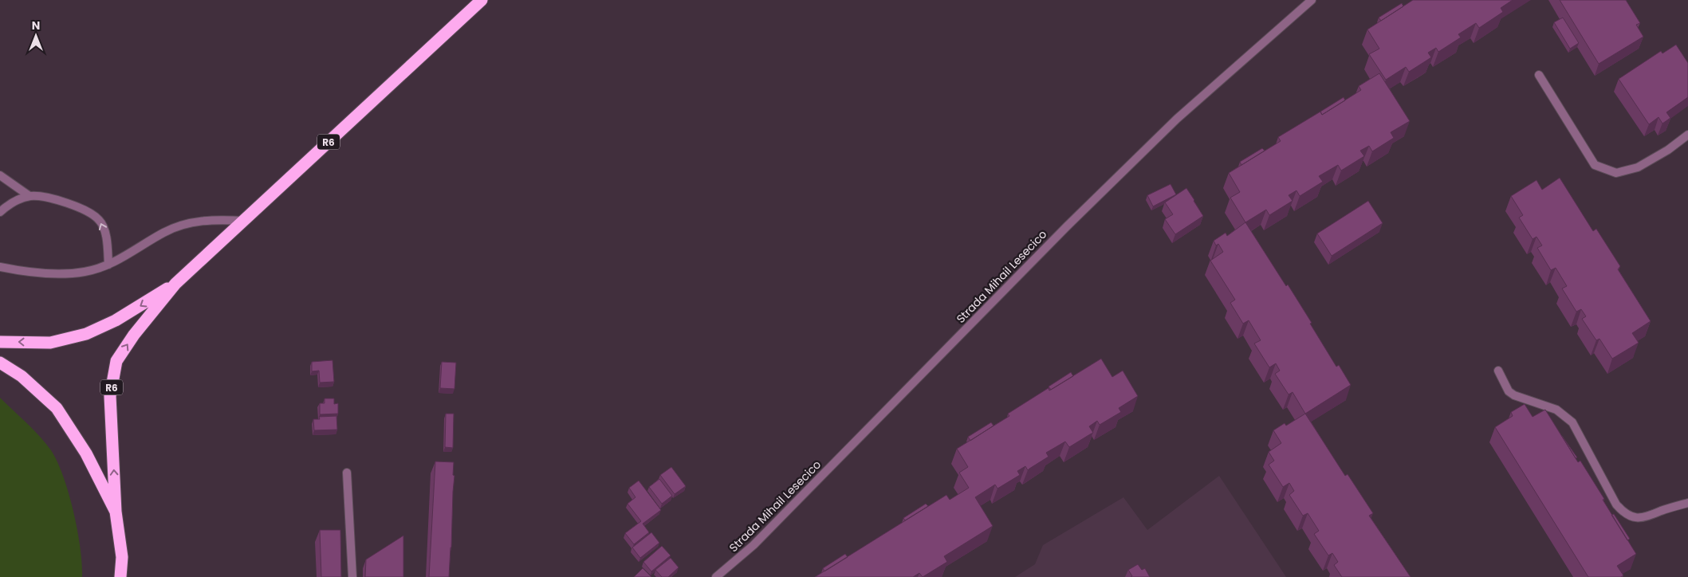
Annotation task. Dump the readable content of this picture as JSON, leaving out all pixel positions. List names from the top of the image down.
{
  "streets": {
    "highway": ["R6"],
    "street": ["Strada Mihail Lesecico"]
  },
  "north": "top"
}
